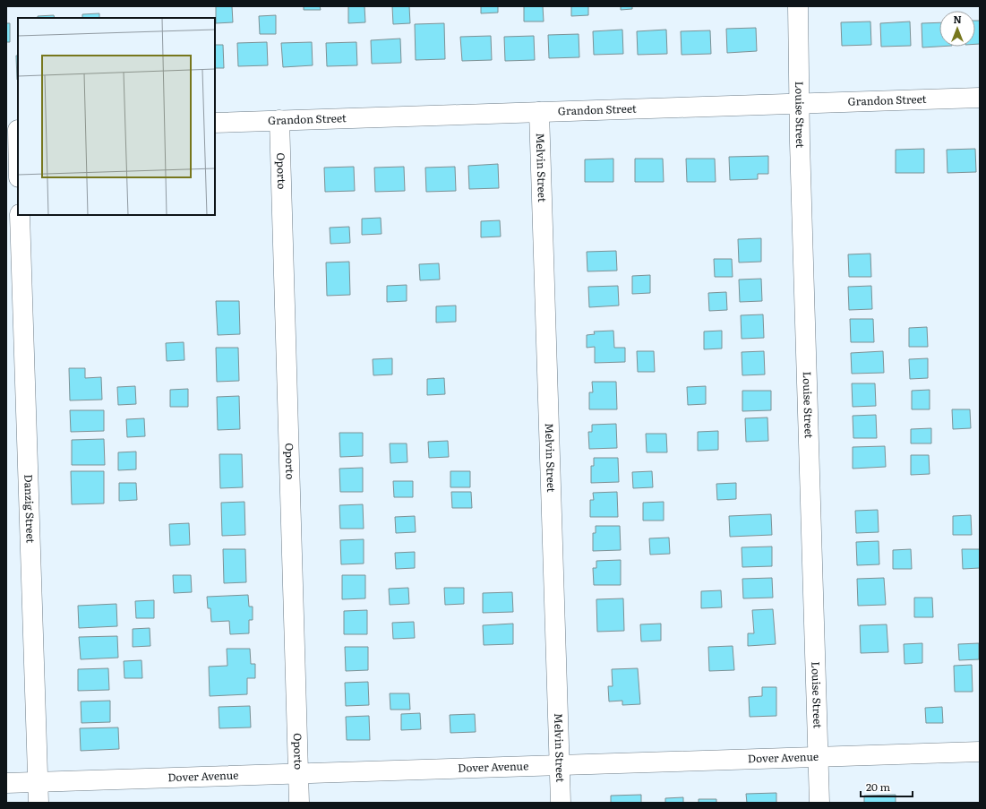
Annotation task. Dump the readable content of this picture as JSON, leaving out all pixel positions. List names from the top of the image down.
{
  "streets": {
    "street": [
      "Grandon Street",
      "Louise Street",
      "Melvin Street",
      "Oporto",
      "Danzig Street",
      "Dover Avenue"
    ]
  },
  "crossings": [
    ["Grandon Street", "Louise Street"],
    ["Grandon Street", "Melvin Street"],
    ["Grandon Street", "Oporto"],
    ["Louise Street", "Dover Avenue"],
    ["Melvin Street", "Dover Avenue"],
    ["Oporto", "Dover Avenue"],
    ["Danzig Street", "Dover Avenue"]
  ],
  "scale_bar": "20 m",
  "north": "top"
}
